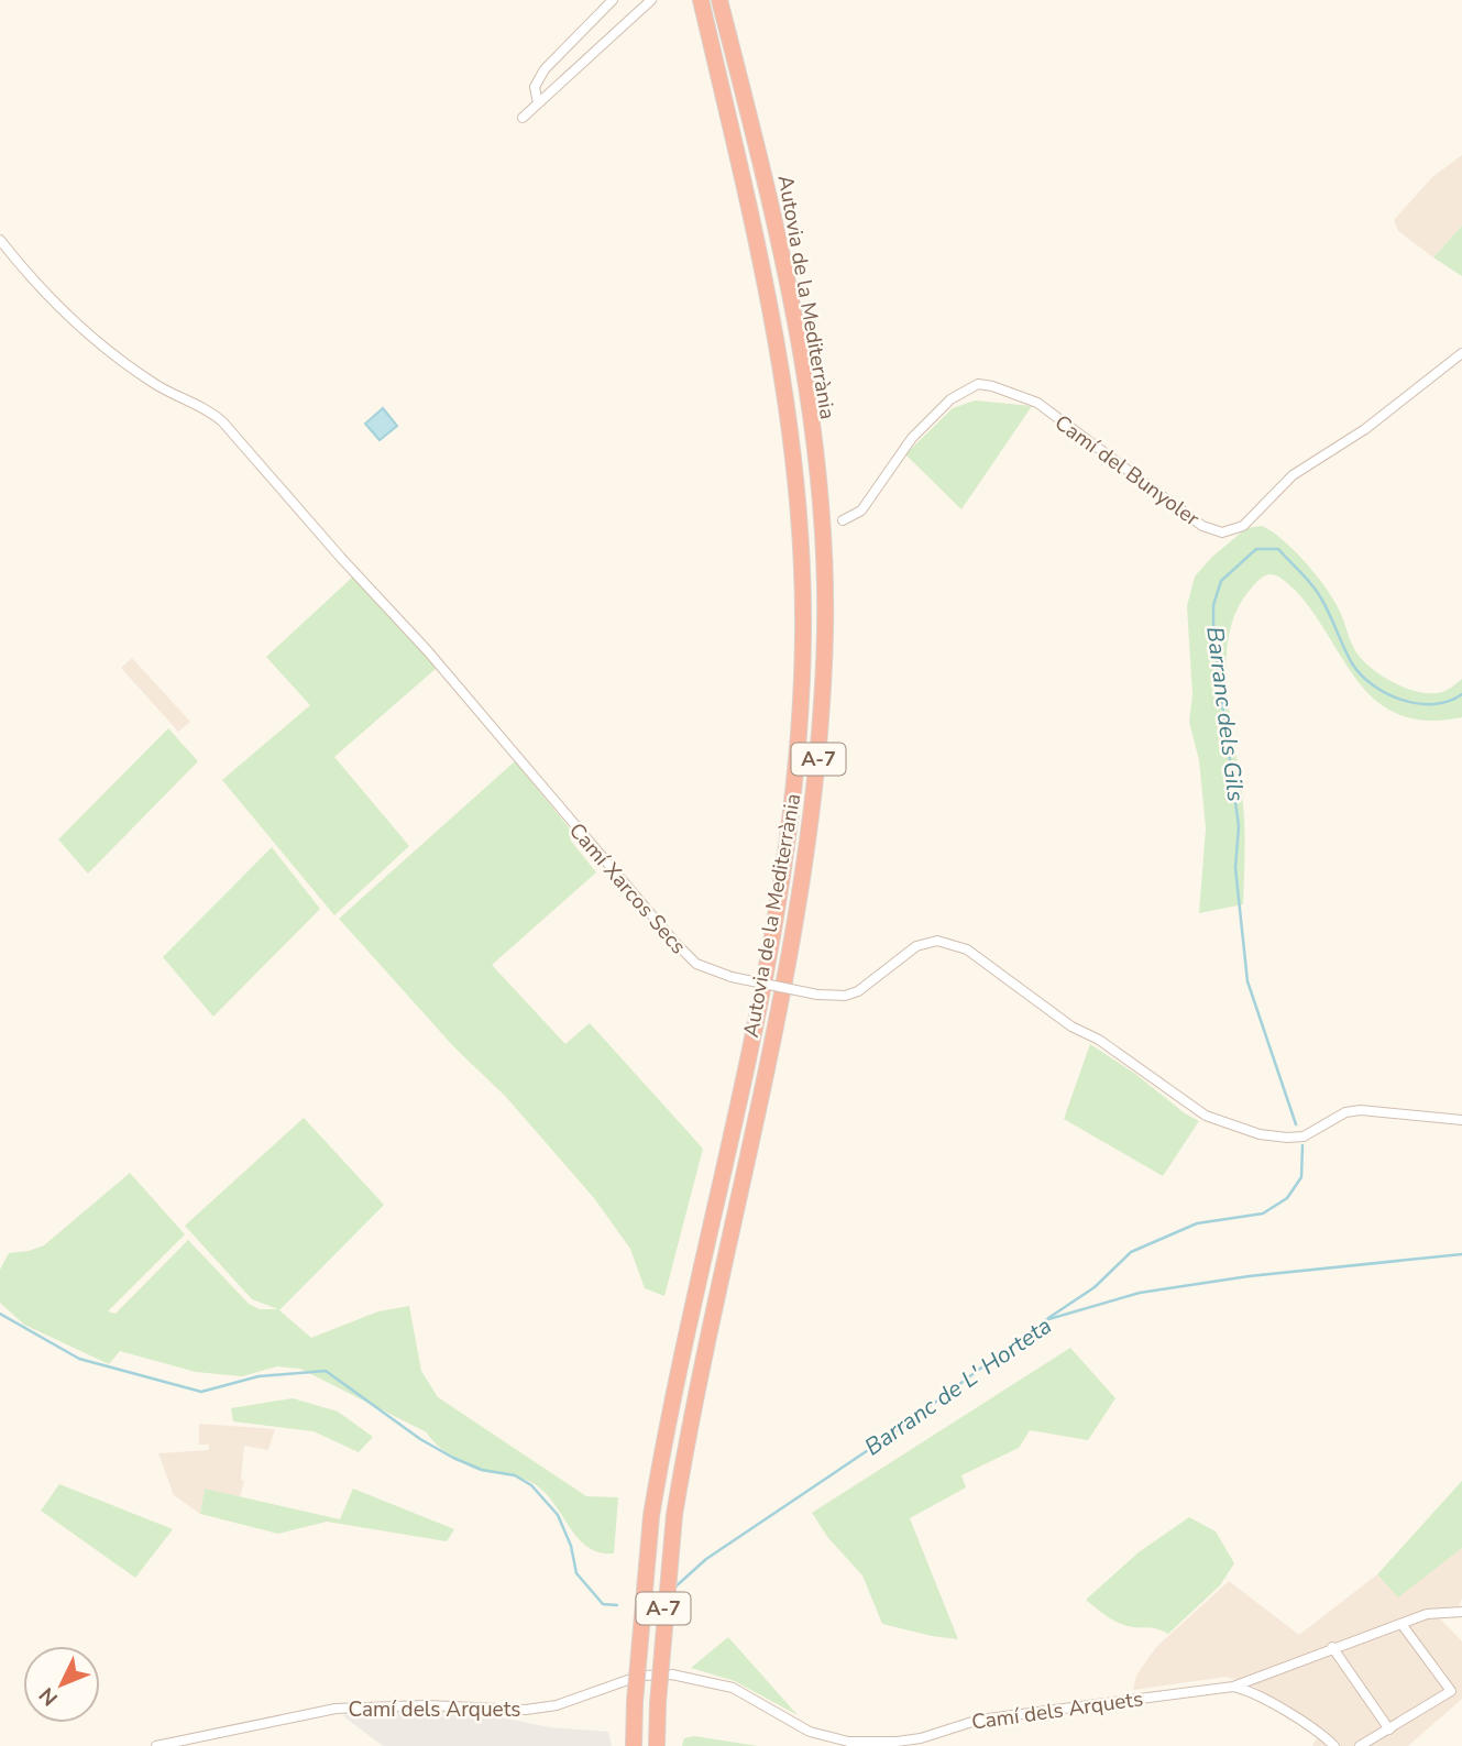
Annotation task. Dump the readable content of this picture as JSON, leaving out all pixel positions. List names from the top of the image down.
{
  "streets": {
    "highway": ["Autovia de la Mediterrània", "A-7"],
    "street": ["Camí del Bunyoler", "Camí Xarcos Secs", "Camí dels Arquets"]
  },
  "water": ["Barranc dels Gils", "Barranc de L' Horteta"],
  "north": "bottom left"
}
